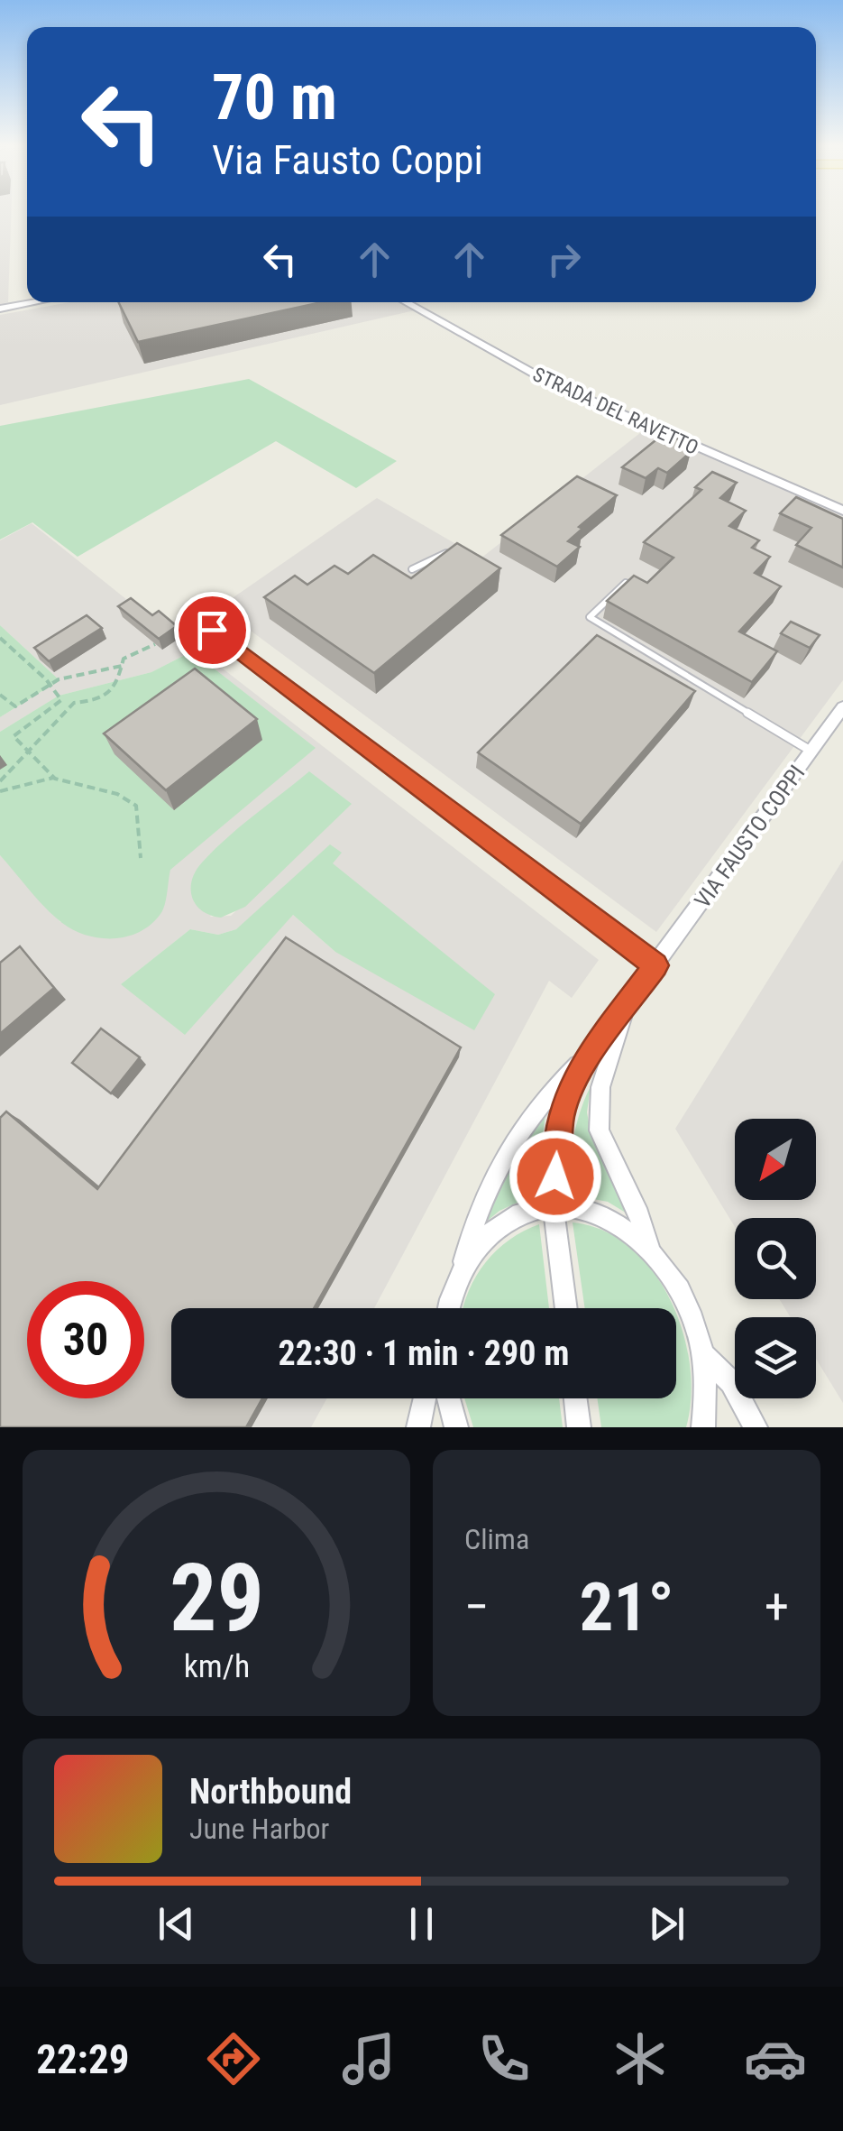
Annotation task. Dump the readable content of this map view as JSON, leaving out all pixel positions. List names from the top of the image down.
{
  "streets": {
    "street": ["STRADA DEL RAVETTO", "VIA FAUSTO COPPI"]
  },
  "north": "bottom left",
  "page": {
    "turn": ["70 m", "Via Fausto Coppi"],
    "limit": "30",
    "trip": "22:30 · 1 min · 290 m",
    "tile": "Clima",
    "heat": ["−", "21°", "+"],
    "song": ["Northbound", "June Harbor"],
    "tabs": "22:29",
    "gauge": ["29", "km/h"]
  }
}
